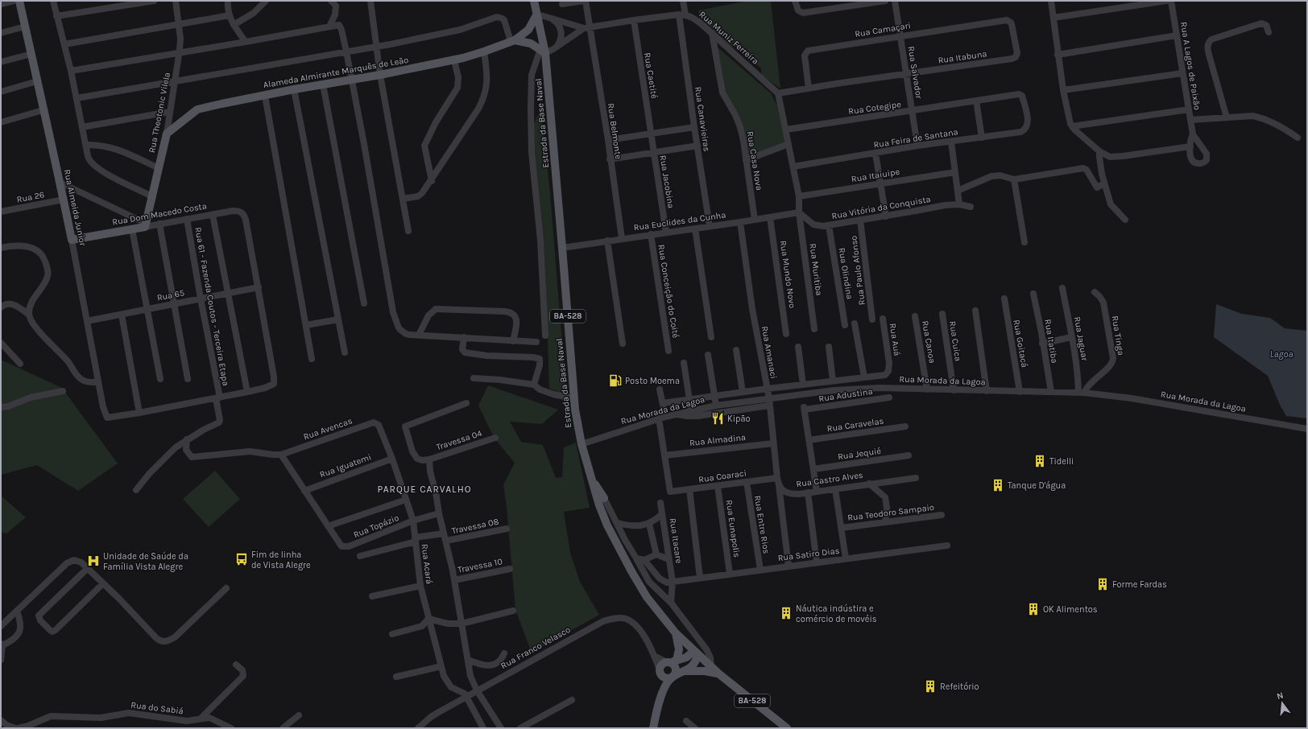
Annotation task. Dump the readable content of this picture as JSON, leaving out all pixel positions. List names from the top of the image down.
{
  "streets": {
    "main road": [
      "Alameda Almirante Marquês de Leão",
      "Rua Theotonic Vilela",
      "Estrada da Base Naval",
      "Rua Almeida Junior",
      "Rua Dom Macedo Costa",
      "BA-528"
    ],
    "street": [
      "Rua Camaçari",
      "Rua Muniz Ferreira",
      "Rua Itabuna",
      "Rua A Lagos de Paixão",
      "Rua Salvador",
      "Rua Caetité",
      "Rua Cotegipe",
      "Rua Canavieiras",
      "Rua Belmonte",
      "Rua Feira de Santana",
      "Rua Casa Nova",
      "Rua Itaiuipe",
      "Rua Jacobina",
      "Rua 26",
      "Rua Vitória da Conquista",
      "Rua Euclides da Cunha",
      "Rua Muritiba",
      "Rua Paulo Afonso",
      "Rua Olindina",
      "Rua Mundo Novo",
      "Rua Conceição do Coité",
      "Rua 65",
      "Rua 61 - Fazenda Coutos - Terceira Etapa",
      "Rua Tinga",
      "Rua Jaguar",
      "Rua Auá",
      "Rua Cuica",
      "Rua Itatiba",
      "Rua Canoa",
      "Rua Goitacá",
      "Rua Amanaci",
      "Rua Morada da Lagoa",
      "Rua Adustina",
      "Rua Caravelas",
      "Rua Avencas",
      "Travessa 04",
      "Rua Almadina",
      "Rua Jequié",
      "Rua Iguatemi",
      "Rua Coaraci",
      "Rua Castro Alves",
      "Rua Teodoro Sampaio",
      "Rua Entre Rios",
      "Rua Topázio",
      "Travessa 08",
      "Rua Eunapolis",
      "Rua Itacare",
      "Rua Satiro Dias",
      "Rua Acará",
      "Travessa 10",
      "Rua Franco Velasco",
      "Rua do Sabiá"
    ]
  },
  "crossings": [
    ["Rua Camaçari", "Rua Itabuna"],
    ["Rua Camaçari", "Rua Salvador"],
    ["Rua Muniz Ferreira", "Rua Canavieiras"],
    ["Rua Muniz Ferreira", "Rua Casa Nova"],
    ["Rua Itabuna", "Rua Salvador"],
    ["Alameda Almirante Marquês de Leão", "Rua Theotonic Vilela"],
    ["Alameda Almirante Marquês de Leão", "Estrada da Base Naval"],
    ["Rua Salvador", "Rua Cotegipe"],
    ["Rua Salvador", "Rua Feira de Santana"],
    ["Rua Caetité", "Rua Jacobina"],
    ["Rua Cotegipe", "Rua Feira de Santana"],
    ["Rua Theotonic Vilela", "Rua Dom Macedo Costa"],
    ["Rua Canavieiras", "Rua Euclides da Cunha"],
    ["Estrada da Base Naval", "Rua Euclides da Cunha"],
    ["Estrada da Base Naval", "Rua Morada da Lagoa"],
    ["Rua Belmonte", "Rua Euclides da Cunha"],
    ["Rua Casa Nova", "Rua Euclides da Cunha"],
    ["Rua Jacobina", "Rua Euclides da Cunha"],
    ["Rua 26", "Rua Almeida Junior"],
    ["Rua Almeida Junior", "Rua Dom Macedo Costa"],
    ["Rua Almeida Junior", "Rua 65"],
    ["Rua Vitória da Conquista", "Rua Euclides da Cunha"],
    ["Rua Vitória da Conquista", "Rua Muritiba"],
    ["Rua Vitória da Conquista", "Rua Paulo Afonso"],
    ["Rua Vitória da Conquista", "Rua Olindina"],
    ["Rua Dom Macedo Costa", "Rua 65"],
    ["Rua Dom Macedo Costa", "Rua 61 - Fazenda Coutos - Terceira Etapa"],
    ["Rua Euclides da Cunha", "Rua Muritiba"],
    ["Rua Euclides da Cunha", "Rua Mundo Novo"],
    ["Rua Euclides da Cunha", "Rua Conceição do Coité"],
    ["Rua Euclides da Cunha", "Rua Amanaci"],
    ["Rua 65", "Rua 61 - Fazenda Coutos - Terceira Etapa"],
    ["Rua Tinga", "Rua Jaguar"],
    ["Rua Tinga", "Rua Morada da Lagoa"],
    ["Rua Jaguar", "Rua Morada da Lagoa"],
    ["Rua Auá", "Rua Morada da Lagoa"],
    ["Rua Cuica", "Rua Morada da Lagoa"],
    ["Rua Itatiba", "Rua Morada da Lagoa"],
    ["Rua Canoa", "Rua Morada da Lagoa"],
    ["Rua Goitacá", "Rua Morada da Lagoa"],
    ["Rua Amanaci", "Rua Morada da Lagoa"],
    ["Rua Adustina", "Rua Caravelas"],
    ["Rua Avencas", "Rua Acará"],
    ["Rua Almadina", "Rua Coaraci"],
    ["Rua Iguatemi", "Rua Acará"],
    ["Rua Coaraci", "Rua Entre Rios"],
    ["Rua Coaraci", "Rua Eunapolis"],
    ["Rua Entre Rios", "Rua Satiro Dias"],
    ["Rua Topázio", "Rua Acará"],
    ["Rua Eunapolis", "Rua Satiro Dias"],
    ["Rua Itacare", "Rua Satiro Dias"],
    ["Rua Acará", "Rua Franco Velasco"]
  ],
  "districts": ["PARQUE CARVALHO"],
  "water": ["Lagoa"],
  "places": {
    "fuel station": ["Posto Moema"],
    "restaurant": ["Kipão"],
    "building": [
      "Tidelli",
      "Tanque D'água",
      "Forme Fardas",
      "OK Alimentos",
      "Náutica indústira e comércio de movéis",
      "Refeitório"
    ],
    "bus stop": ["Fim de linha de Vista Alegre"],
    "hospital": ["Unidade de Saúde da Família Vista Alegre"]
  },
  "north": "top"
}
